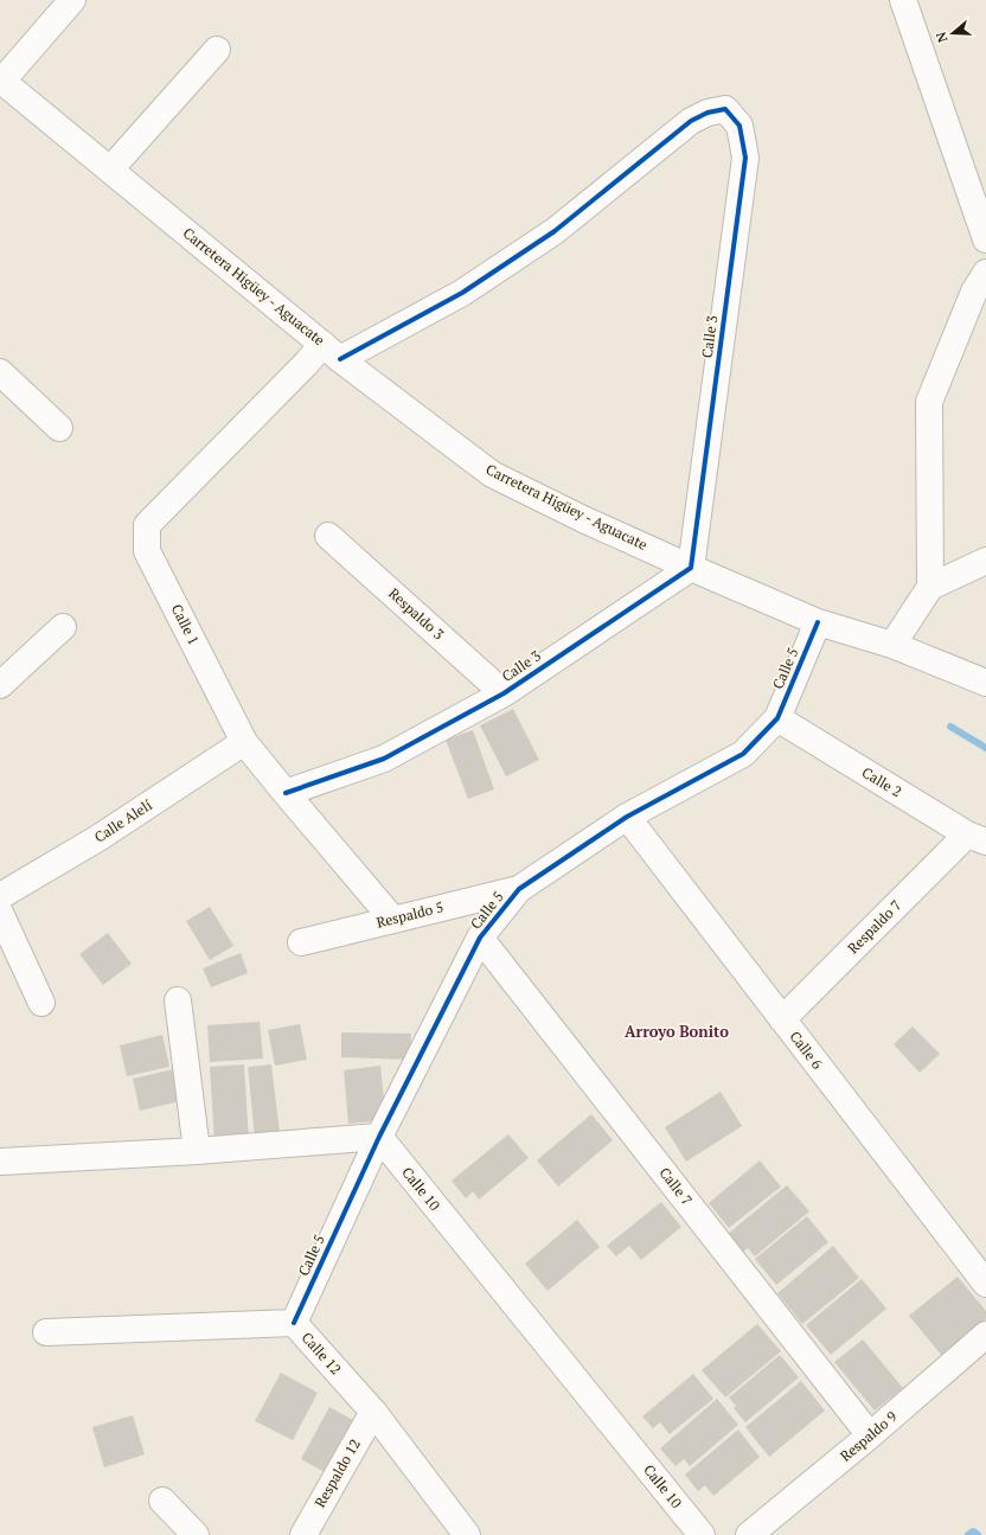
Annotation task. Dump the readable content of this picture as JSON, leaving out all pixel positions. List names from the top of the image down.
{
  "streets": {
    "street": [
      "Carretera Higüey - Aguacate",
      "Calle 3",
      "Respaldo 3",
      "Calle 1",
      "Calle 5",
      "Calle 2",
      "Calle Alelí",
      "Respaldo 5",
      "Respaldo 7",
      "Calle 6",
      "Calle 7",
      "Calle 10",
      "Calle 12",
      "Respaldo 9",
      "Respaldo 12"
    ]
  },
  "crossings": [
    ["Carretera Higüey - Aguacate", "Calle 3"],
    ["Carretera Higüey - Aguacate", "Calle 1"],
    ["Carretera Higüey - Aguacate", "Calle 5"],
    ["Calle 3", "Respaldo 3"],
    ["Calle 3", "Calle 1"],
    ["Calle 1", "Calle Alelí"],
    ["Calle 1", "Respaldo 5"],
    ["Calle 5", "Calle 2"],
    ["Calle 5", "Respaldo 5"],
    ["Calle 5", "Calle 6"],
    ["Calle 5", "Calle 7"],
    ["Calle 5", "Calle 10"],
    ["Calle 5", "Calle 12"],
    ["Calle 2", "Respaldo 7"],
    ["Respaldo 7", "Calle 6"],
    ["Calle 7", "Respaldo 9"],
    ["Calle 12", "Respaldo 12"]
  ],
  "districts": ["Arroyo Bonito"],
  "north": "left"
}
